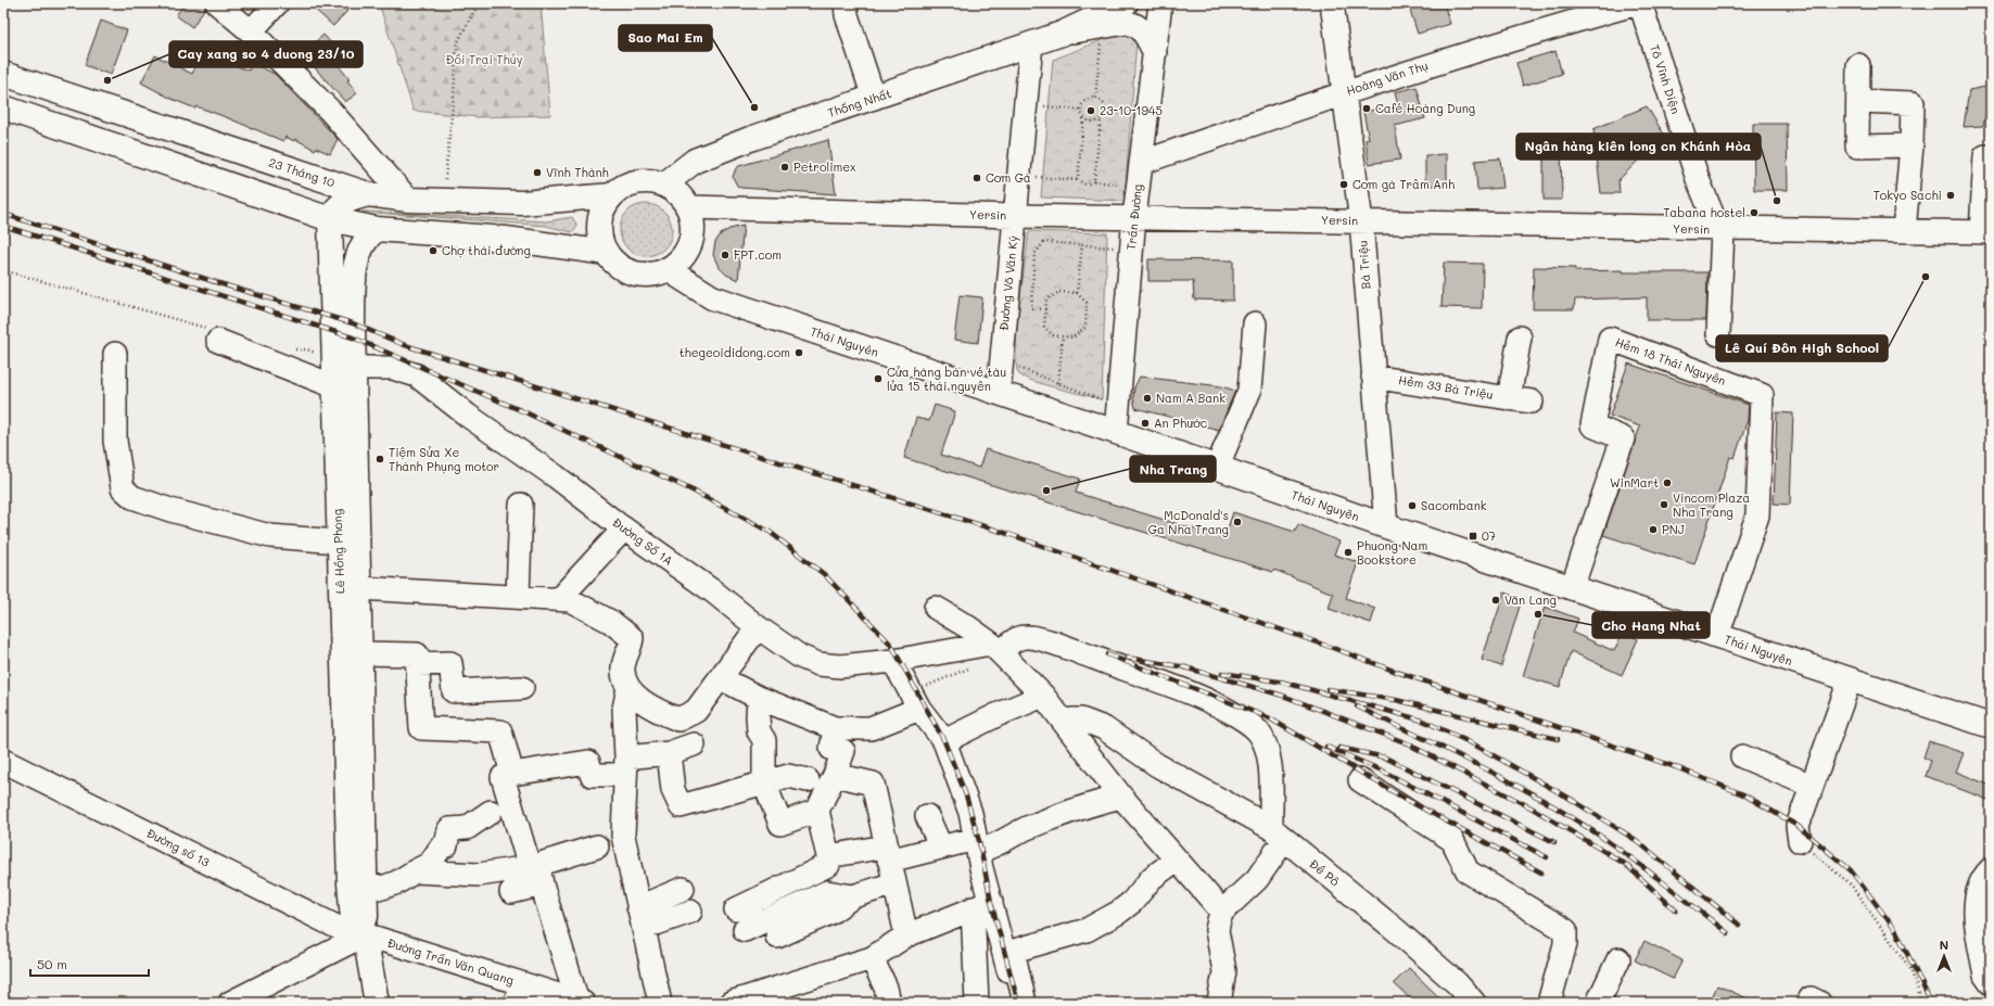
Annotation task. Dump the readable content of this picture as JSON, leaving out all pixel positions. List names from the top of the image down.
{
  "streets": {
    "main road": [
      "Thống Nhất",
      "23 Tháng 10",
      "Thái Nguyên",
      "Lê Hồng Phong"
    ],
    "street": [
      "Hoàng Văn Thụ",
      "Tô Vĩnh Diện",
      "Yersin",
      "Trần Đường",
      "Bà Triệu",
      "Đường Võ Văn Ký",
      "Hẻm 18 Thái Nguyên",
      "Hẻm 33 Bà Triệu",
      "Đường Số 1A",
      "Đường số 13",
      "Đề Pô",
      "Đường Trần Văn Quang"
    ]
  },
  "crossings": [
    ["Hoàng Văn Thụ", "Tô Vĩnh Diện"],
    ["Hoàng Văn Thụ", "Trần Đường"],
    ["Hoàng Văn Thụ", "Bà Triệu"],
    ["Tô Vĩnh Diện", "Yersin"],
    ["Thống Nhất", "23 Tháng 10"],
    ["Thống Nhất", "Yersin"],
    ["Thống Nhất", "Đường Võ Văn Ký"],
    ["Thống Nhất", "Thái Nguyên"],
    ["23 Tháng 10", "Yersin"],
    ["23 Tháng 10", "Thái Nguyên"],
    ["Yersin", "Trần Đường"],
    ["Yersin", "Bà Triệu"],
    ["Yersin", "Đường Võ Văn Ký"],
    ["Yersin", "Thái Nguyên"],
    ["Trần Đường", "Thái Nguyên"],
    ["Bà Triệu", "Thái Nguyên"],
    ["Bà Triệu", "Hẻm 33 Bà Triệu"],
    ["Đường Võ Văn Ký", "Thái Nguyên"],
    ["Thái Nguyên", "Hẻm 18 Thái Nguyên"],
    ["Đường Số 1A", "Lê Hồng Phong"],
    ["Lê Hồng Phong", "Đường số 13"],
    ["Lê Hồng Phong", "Đường Trần Văn Quang"],
    ["Đường số 13", "Đường Trần Văn Quang"]
  ],
  "parks": ["Đồi Trại Thủy"],
  "places": {
    "other": [
      "Cay xang so 4 duong 23/10",
      "Sao Mai Em",
      "Café Hoàng Dung",
      "23-10-1945",
      "Petrolimex",
      "Vĩnh Thành",
      "Cơm Gà",
      "Cơm gà Trâm Anh",
      "Tokyo Sachi",
      "Ngân hàng kiên long cn Khánh Hòa",
      "Tabana hostel",
      "Chợ thái đường",
      "FPT.com",
      "Lê Quí Đôn High School",
      "thegeoididong.com",
      "Cửa hàng bán vé tàu lửa 15 thái nguyên",
      "Nam A Bank",
      "An Phước",
      "Tiệm Sửa Xe Thành Phụng motor",
      "WinMart",
      "Nha Trang",
      "Vincom Plaza Nha Trang",
      "Sacombank",
      "McDonald's Ga Nha Trang",
      "PNJ",
      "Phuong Nam Bookstore",
      "Văn Lang",
      "Cho Hang Nhat"
    ],
    "transit": ["07"]
  },
  "scale_bar": "50 m",
  "north": "top"
}
